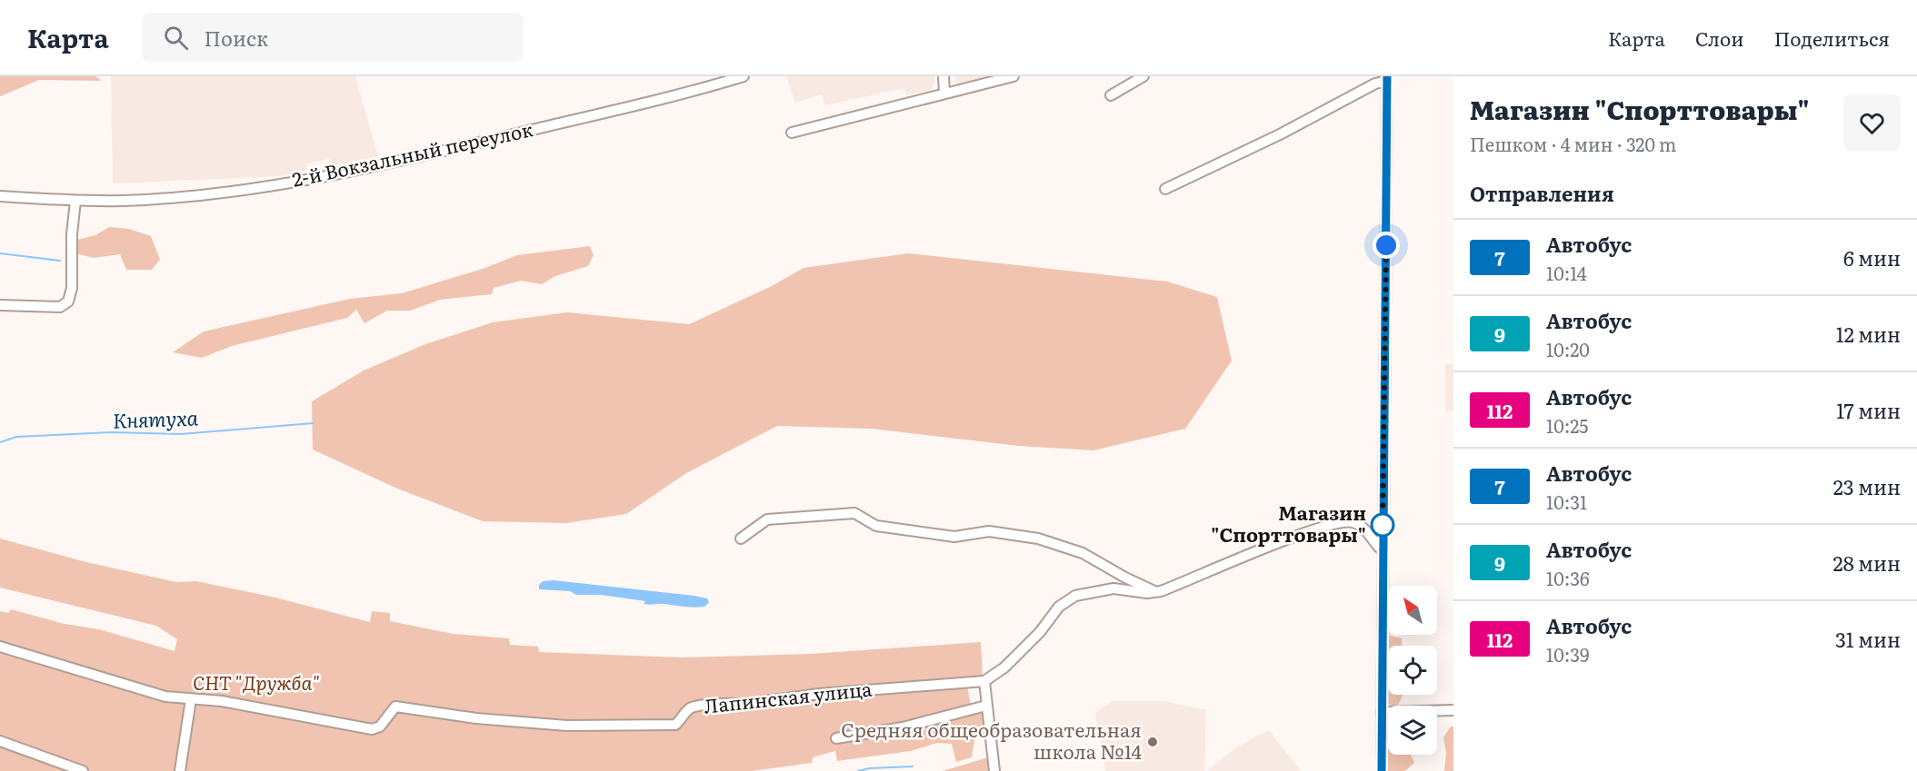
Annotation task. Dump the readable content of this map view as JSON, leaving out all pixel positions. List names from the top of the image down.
{
  "streets": {
    "street": ["2-й Вокзальный переулок", "Лапинская улица"]
  },
  "water": ["Княтуха"],
  "parks": ["СНТ \"Дружба\""],
  "places": ["Магазин \"Спорттовары\"", "Средняя общеобразовательная школа №14"],
  "lines": ["bus line 7"],
  "north": "top left",
  "page": {
    "header": "Карта",
    "search": "Поиск",
    "nav": ["Карта", "Слои", "Поделиться"],
    "heading": [
      ["Магазин \"Спорттовары\"", "Пешком · 4 мин · 320 m"],
      "Отправления"
    ],
    "list": [
      {
        "mark": "7",
        "name": "Автобус",
        "note": "10:14",
        "value": "6 мин"
      },
      {
        "mark": "9",
        "name": "Автобус",
        "note": "10:20",
        "value": "12 мин"
      },
      {
        "mark": "112",
        "name": "Автобус",
        "note": "10:25",
        "value": "17 мин"
      },
      {
        "mark": "7",
        "name": "Автобус",
        "note": "10:31",
        "value": "23 мин"
      },
      {
        "mark": "9",
        "name": "Автобус",
        "note": "10:36",
        "value": "28 мин"
      },
      {
        "mark": "112",
        "name": "Автобус",
        "note": "10:39",
        "value": "31 мин"
      }
    ]
  }
}
